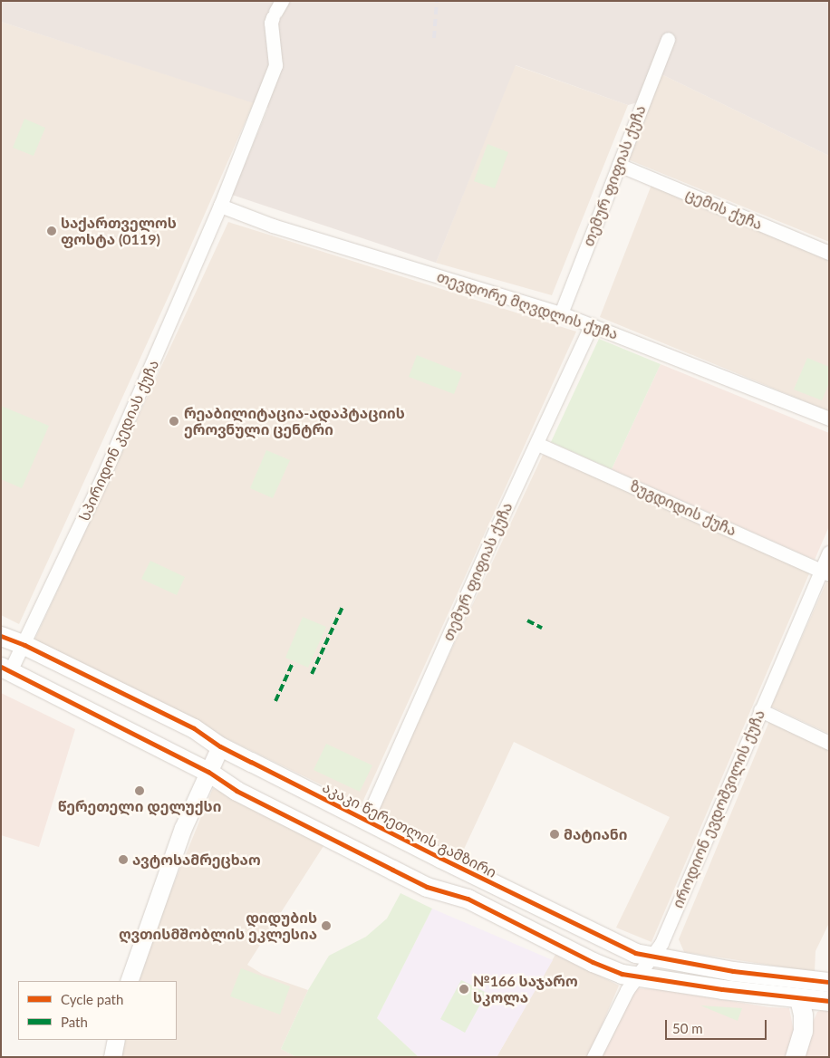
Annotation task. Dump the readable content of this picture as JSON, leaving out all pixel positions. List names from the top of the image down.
{
  "streets": {
    "main road": ["აკაკი წერეთლის გამზირი"],
    "street": [
      "თემურ ფიფიას ქუჩა",
      "ცემის ქუჩა",
      "თევდორე მღვდლის ქუჩა",
      "სპირიდონ კედიას ქუჩა",
      "ზუგდიდის ქუჩა",
      "იროდიონ ევდოშვილის ქუჩა"
    ]
  },
  "crossings": [
    ["თემურ ფიფიას ქუჩა", "ცემის ქუჩა"],
    ["თემურ ფიფიას ქუჩა", "თევდორე მღვდლის ქუჩა"],
    ["თემურ ფიფიას ქუჩა", "ზუგდიდის ქუჩა"],
    ["თემურ ფიფიას ქუჩა", "აკაკი წერეთლის გამზირი"],
    ["თევდორე მღვდლის ქუჩა", "სპირიდონ კედიას ქუჩა"],
    ["სპირიდონ კედიას ქუჩა", "აკაკი წერეთლის გამზირი"],
    ["ზუგდიდის ქუჩა", "იროდიონ ევდოშვილის ქუჩა"],
    ["იროდიონ ევდოშვილის ქუჩა", "აკაკი წერეთლის გამზირი"]
  ],
  "places": [
    "საქართველოს ფოსტა (0119)",
    "რეაბილიტაცია-ადაპტაციის ეროვნული ცენტრი",
    "წერეთელი დელუქსი",
    "მატიანი",
    "ავტოსამრეცხაო",
    "დიდუბის ღვთისმშობლის ეკლესია",
    "№166 საჯარო სკოლა"
  ],
  "legend": ["Cycle path", "Path"],
  "scale_bar": "50 m"
}
